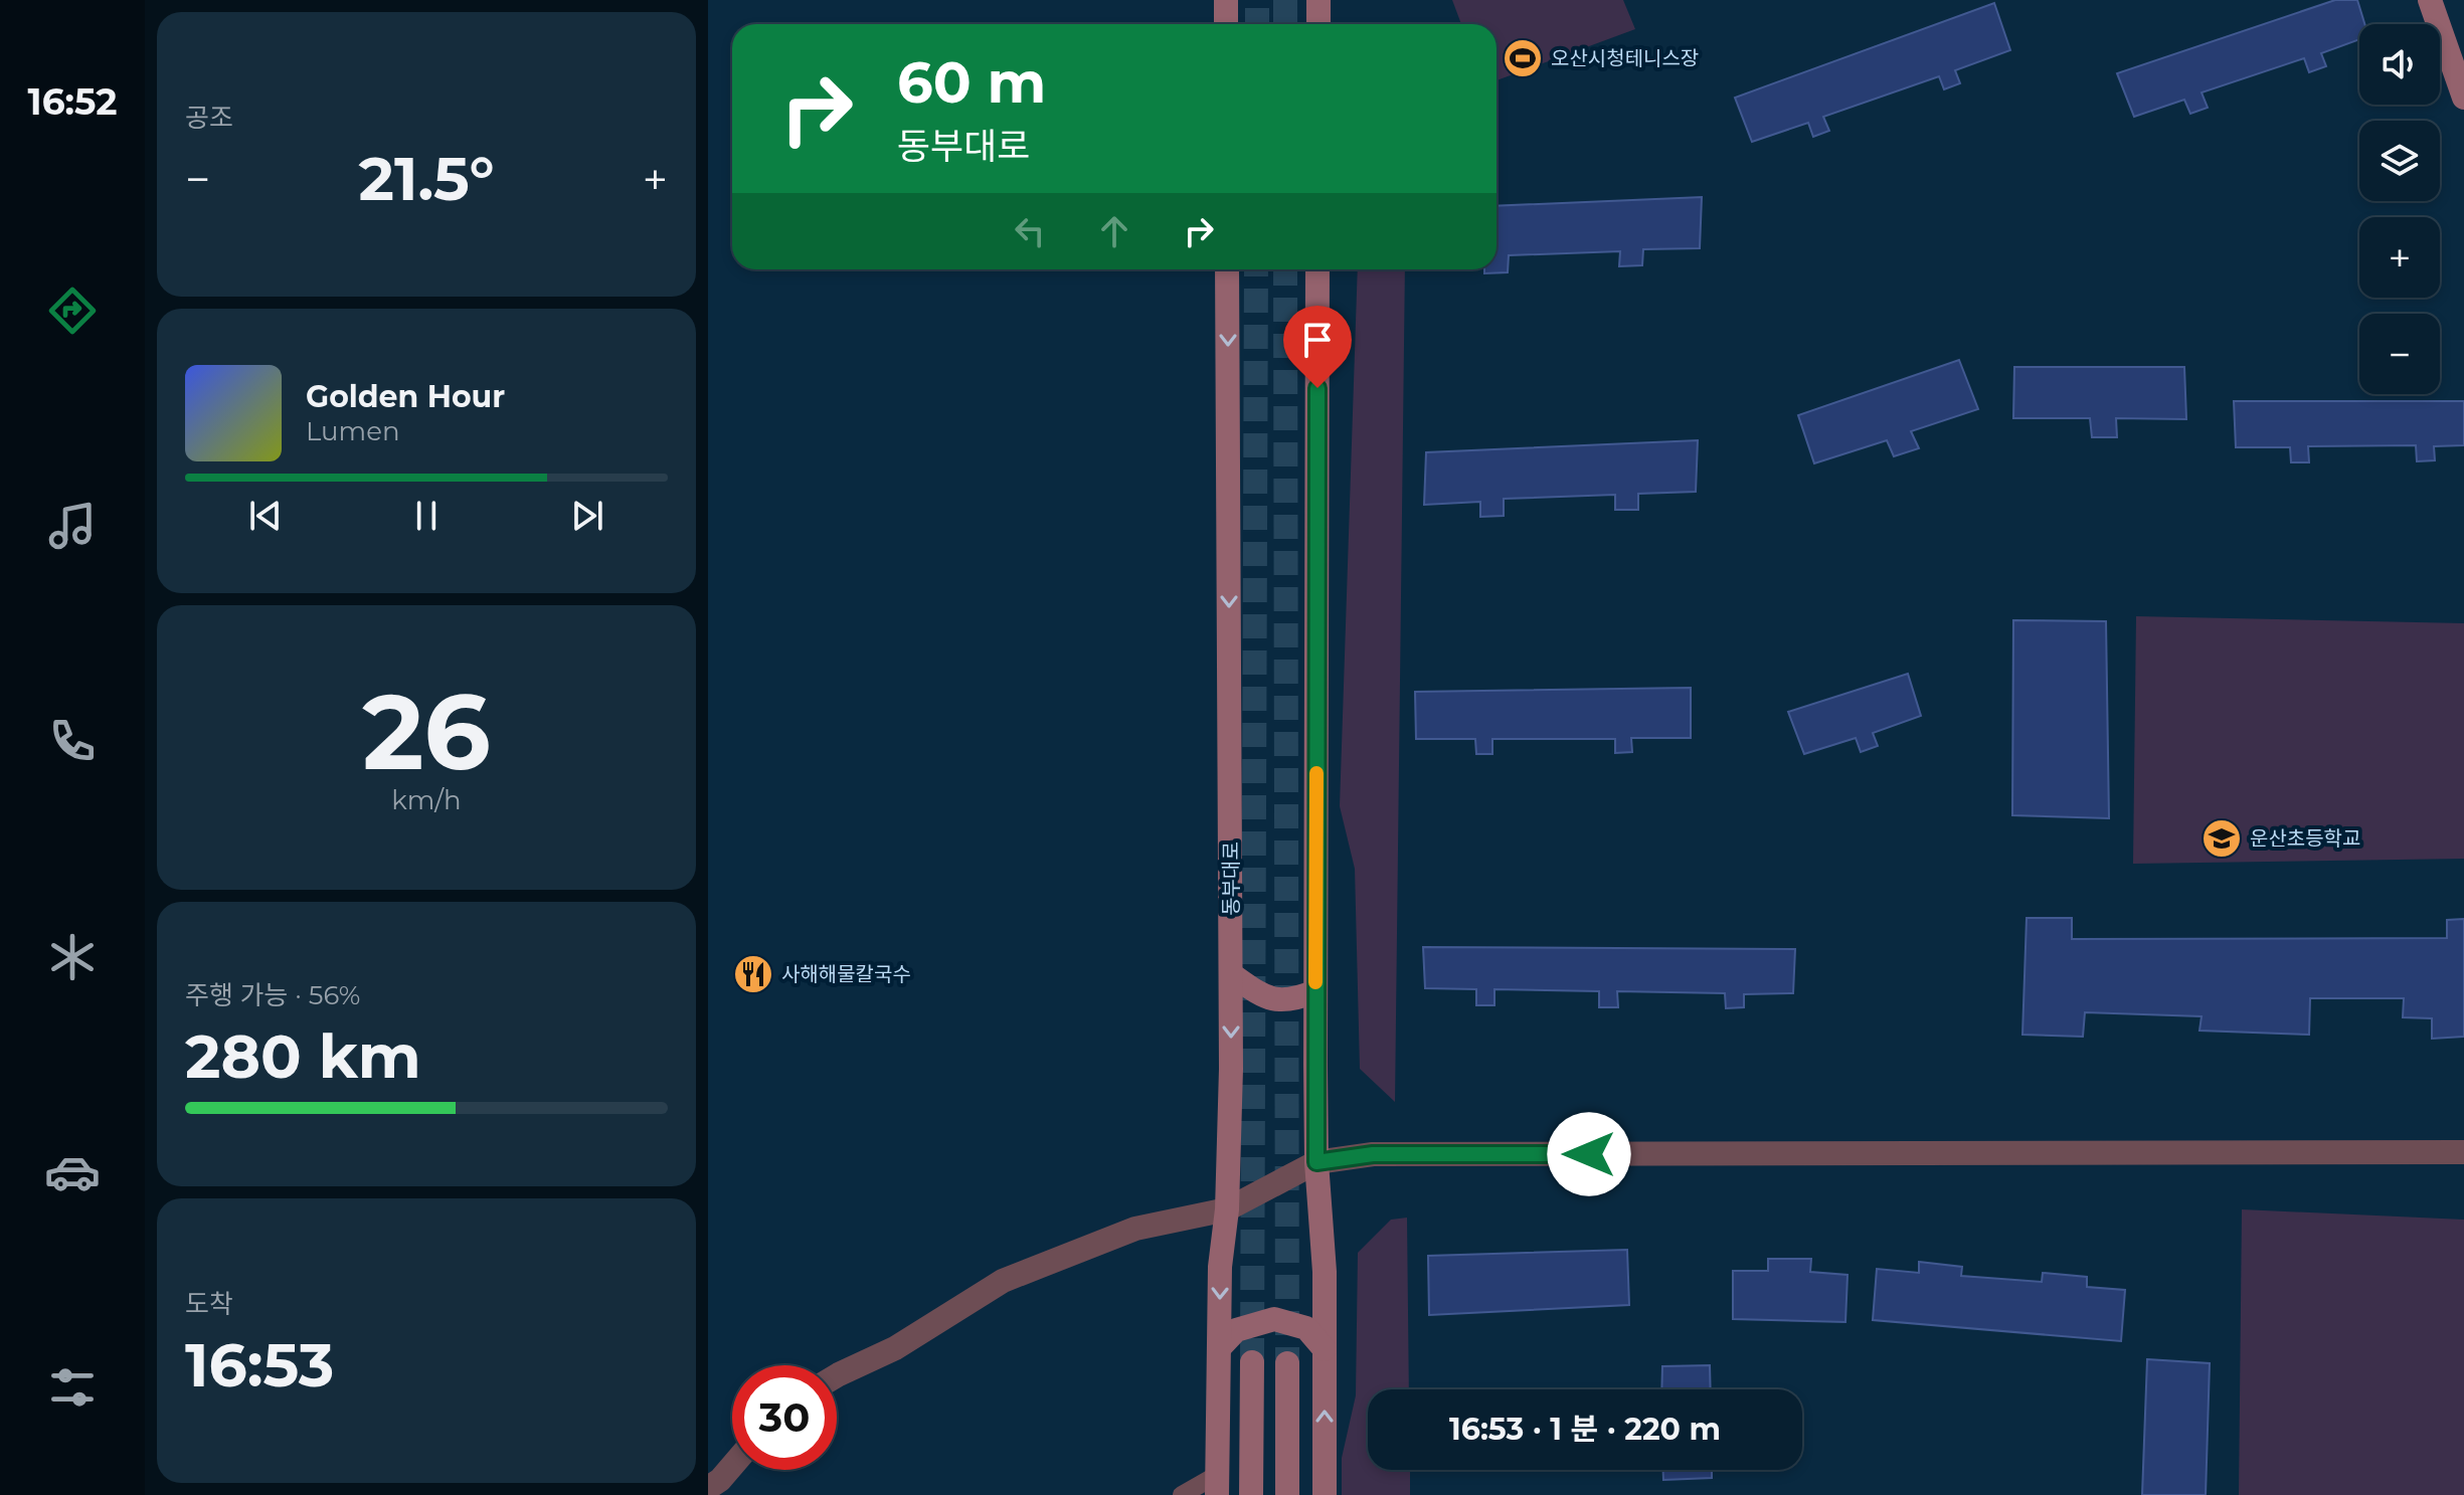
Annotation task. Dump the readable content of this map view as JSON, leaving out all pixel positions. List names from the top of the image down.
{
  "streets": {
    "main road": ["동부대로"]
  },
  "places": {
    "sports": ["오산시청테니스장"],
    "school or university": ["운산초등학교"],
    "restaurant": ["사해해물칼국수"]
  },
  "page": {
    "tabs": "16:52",
    "tile": [
      "공조",
      ["26", "km/h"],
      ["주행 가능 · 56%", "280 km"],
      ["도착", "16:53"]
    ],
    "map_buttons": ["+", "−"],
    "turn": ["60 m", "동부대로"],
    "heat": ["−", "21.5°", "+"],
    "song": ["Golden Hour", "Lumen"],
    "limit": "30",
    "trip": "16:53 · 1 분 · 220 m"
  }
}
